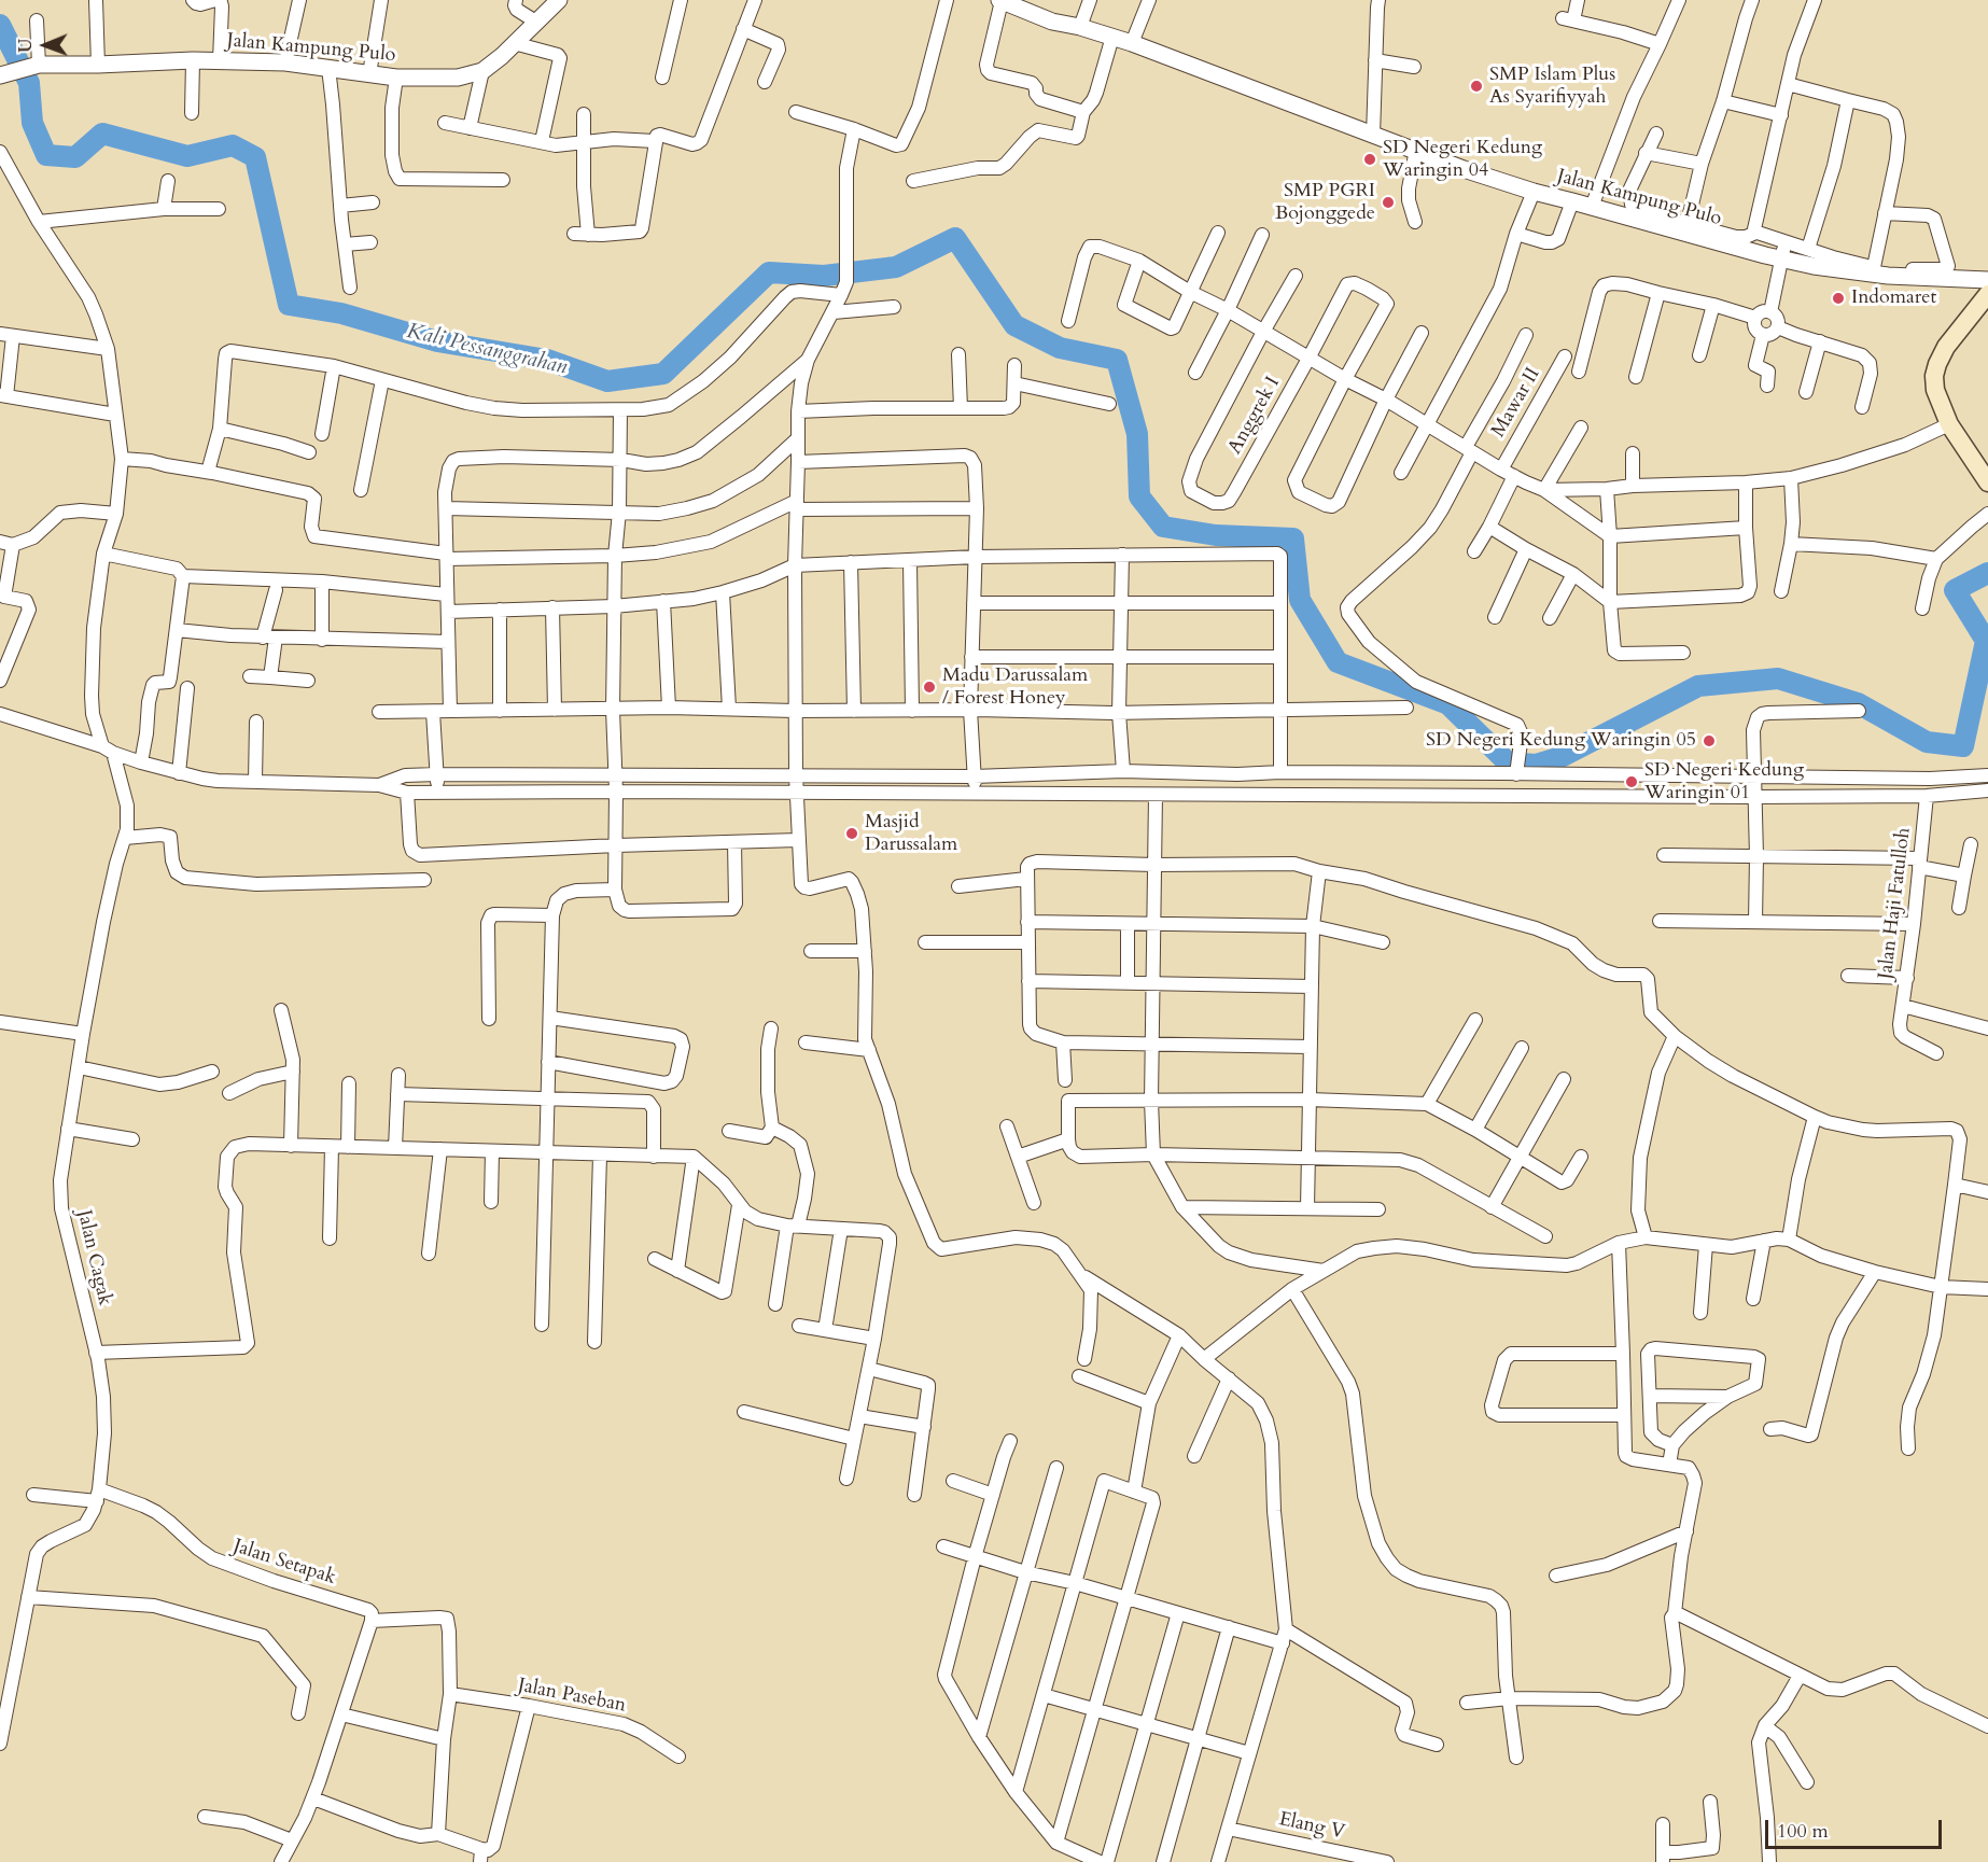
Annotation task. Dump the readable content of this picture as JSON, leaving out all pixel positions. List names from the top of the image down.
{
  "streets": {
    "street": [
      "Jalan Kampung Pulo",
      "Mawar II",
      "Anggrek I",
      "Jalan Haji Fatulloh",
      "Jalan Cagak",
      "Jalan Setapak",
      "Jalan Paseban",
      "Elang V"
    ]
  },
  "crossings": [
    ["Jalan Cagak", "Jalan Setapak"]
  ],
  "water": ["Kali Pessanggrahan"],
  "places": [
    "SMP Islam Plus As Syarifiyyah",
    "SD Negeri Kedung Waringin 04",
    "SMP PGRI Bojonggede",
    "Indomaret",
    "Madu Darussalam / Forest Honey",
    "SD Negeri Kedung Waringin 05",
    "SD Negeri Kedung Waringin 01",
    "Masjid Darussalam"
  ],
  "scale_bar": "100 m",
  "north": "left"
}
